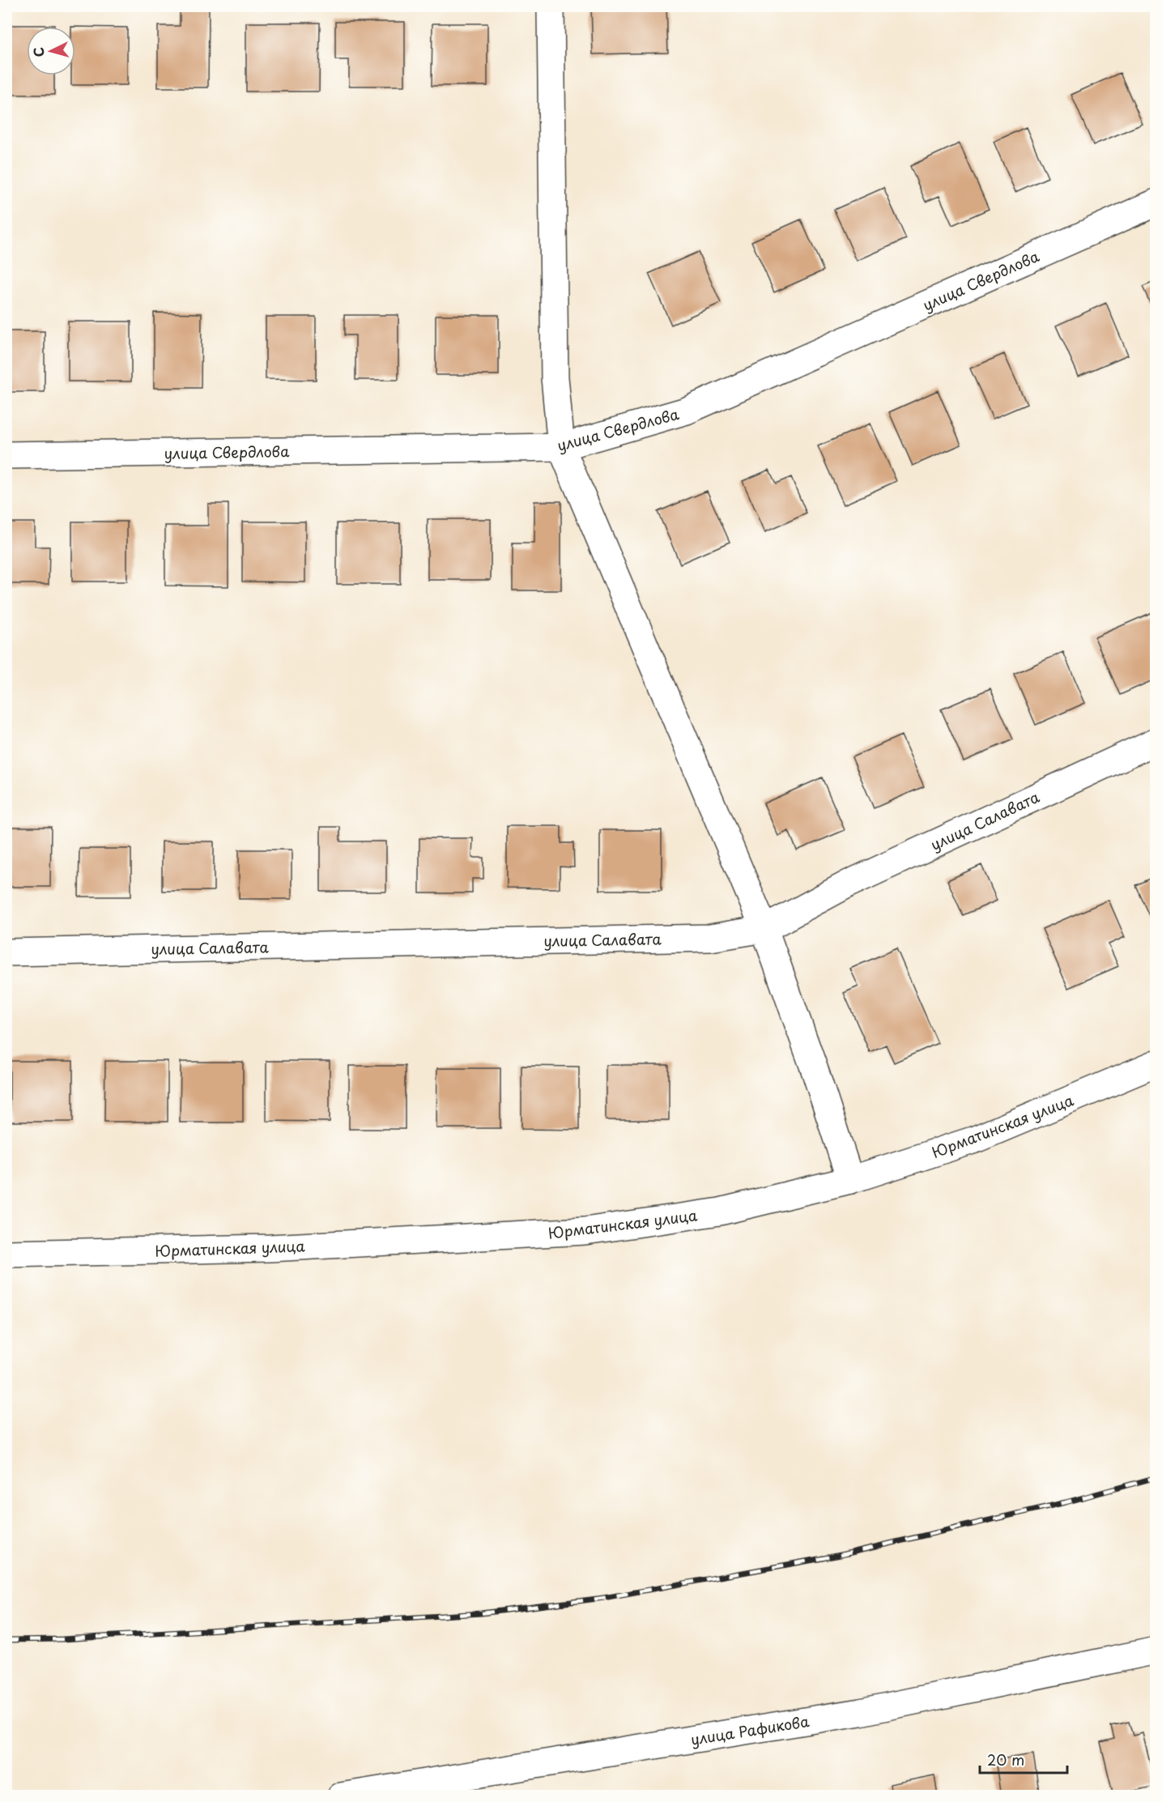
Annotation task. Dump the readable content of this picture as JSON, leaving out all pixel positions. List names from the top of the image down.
{
  "streets": {
    "street": [
      "улица Свердлова",
      "улица Салавата",
      "Юрматинская улица",
      "улица Рафикова"
    ]
  },
  "scale_bar": "20 m",
  "north": "left"
}
